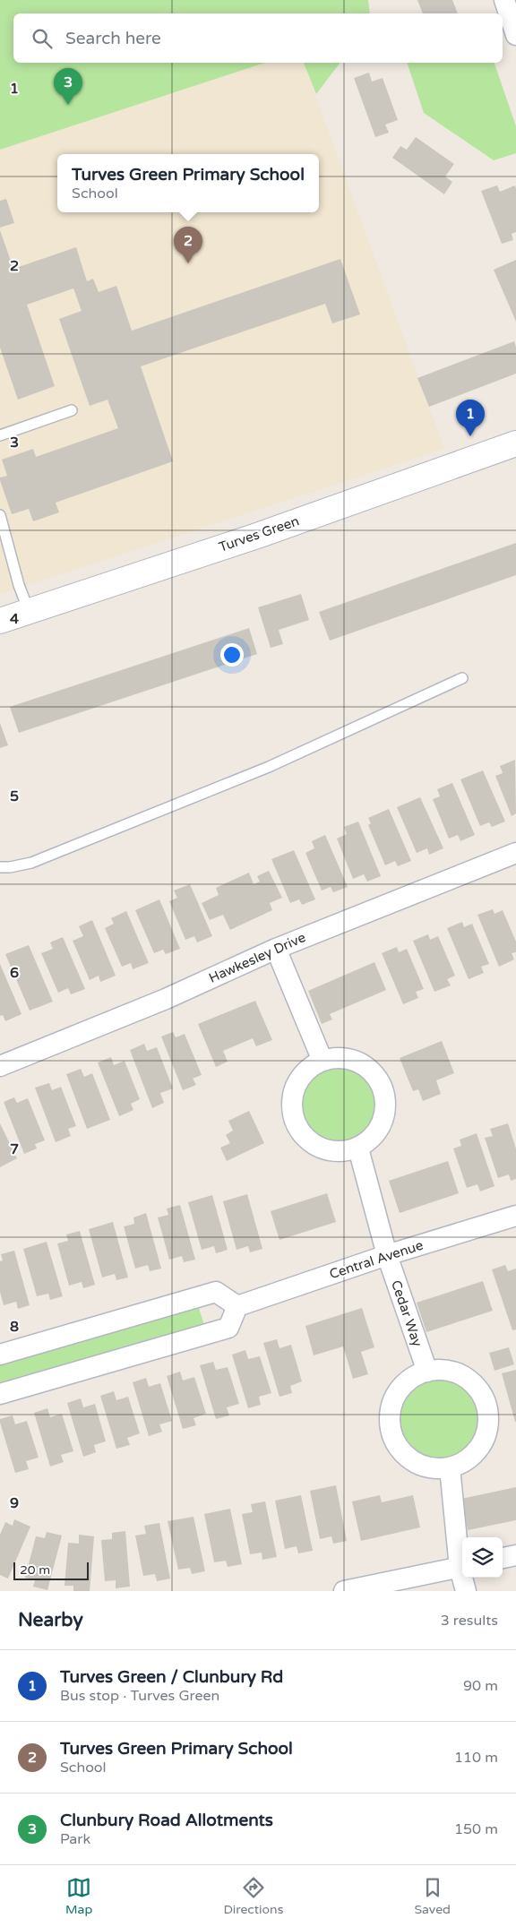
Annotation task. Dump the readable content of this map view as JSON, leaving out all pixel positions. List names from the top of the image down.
{
  "streets": {
    "street": [
      "Turves Green",
      "Hawkesley Drive",
      "Central Avenue",
      "Cedar Way"
    ]
  },
  "crossings": [
    ["Central Avenue", "Cedar Way"]
  ],
  "scale_bar": "20 m",
  "page": {
    "search": "Search here",
    "pins": ["3", "2", "1"],
    "popup": ["Turves Green Primary School", "School"],
    "scale": "20 m",
    "heading": ["Nearby", "3 results"],
    "list": [
      {
        "mark": "1",
        "name": "Turves Green / Clunbury Rd",
        "note": "Bus stop · Turves Green",
        "value": "90 m"
      },
      {
        "mark": "2",
        "name": "Turves Green Primary School",
        "note": "School",
        "value": "110 m"
      },
      {
        "mark": "3",
        "name": "Clunbury Road Allotments",
        "note": "Park",
        "value": "150 m"
      }
    ],
    "nav": ["Map", "Directions", "Saved"]
  },
  "grid": {
    "rows": [
      "1",
      "2",
      "3",
      "4",
      "5",
      "6",
      "7",
      "8",
      "9"
    ]
  }
}
